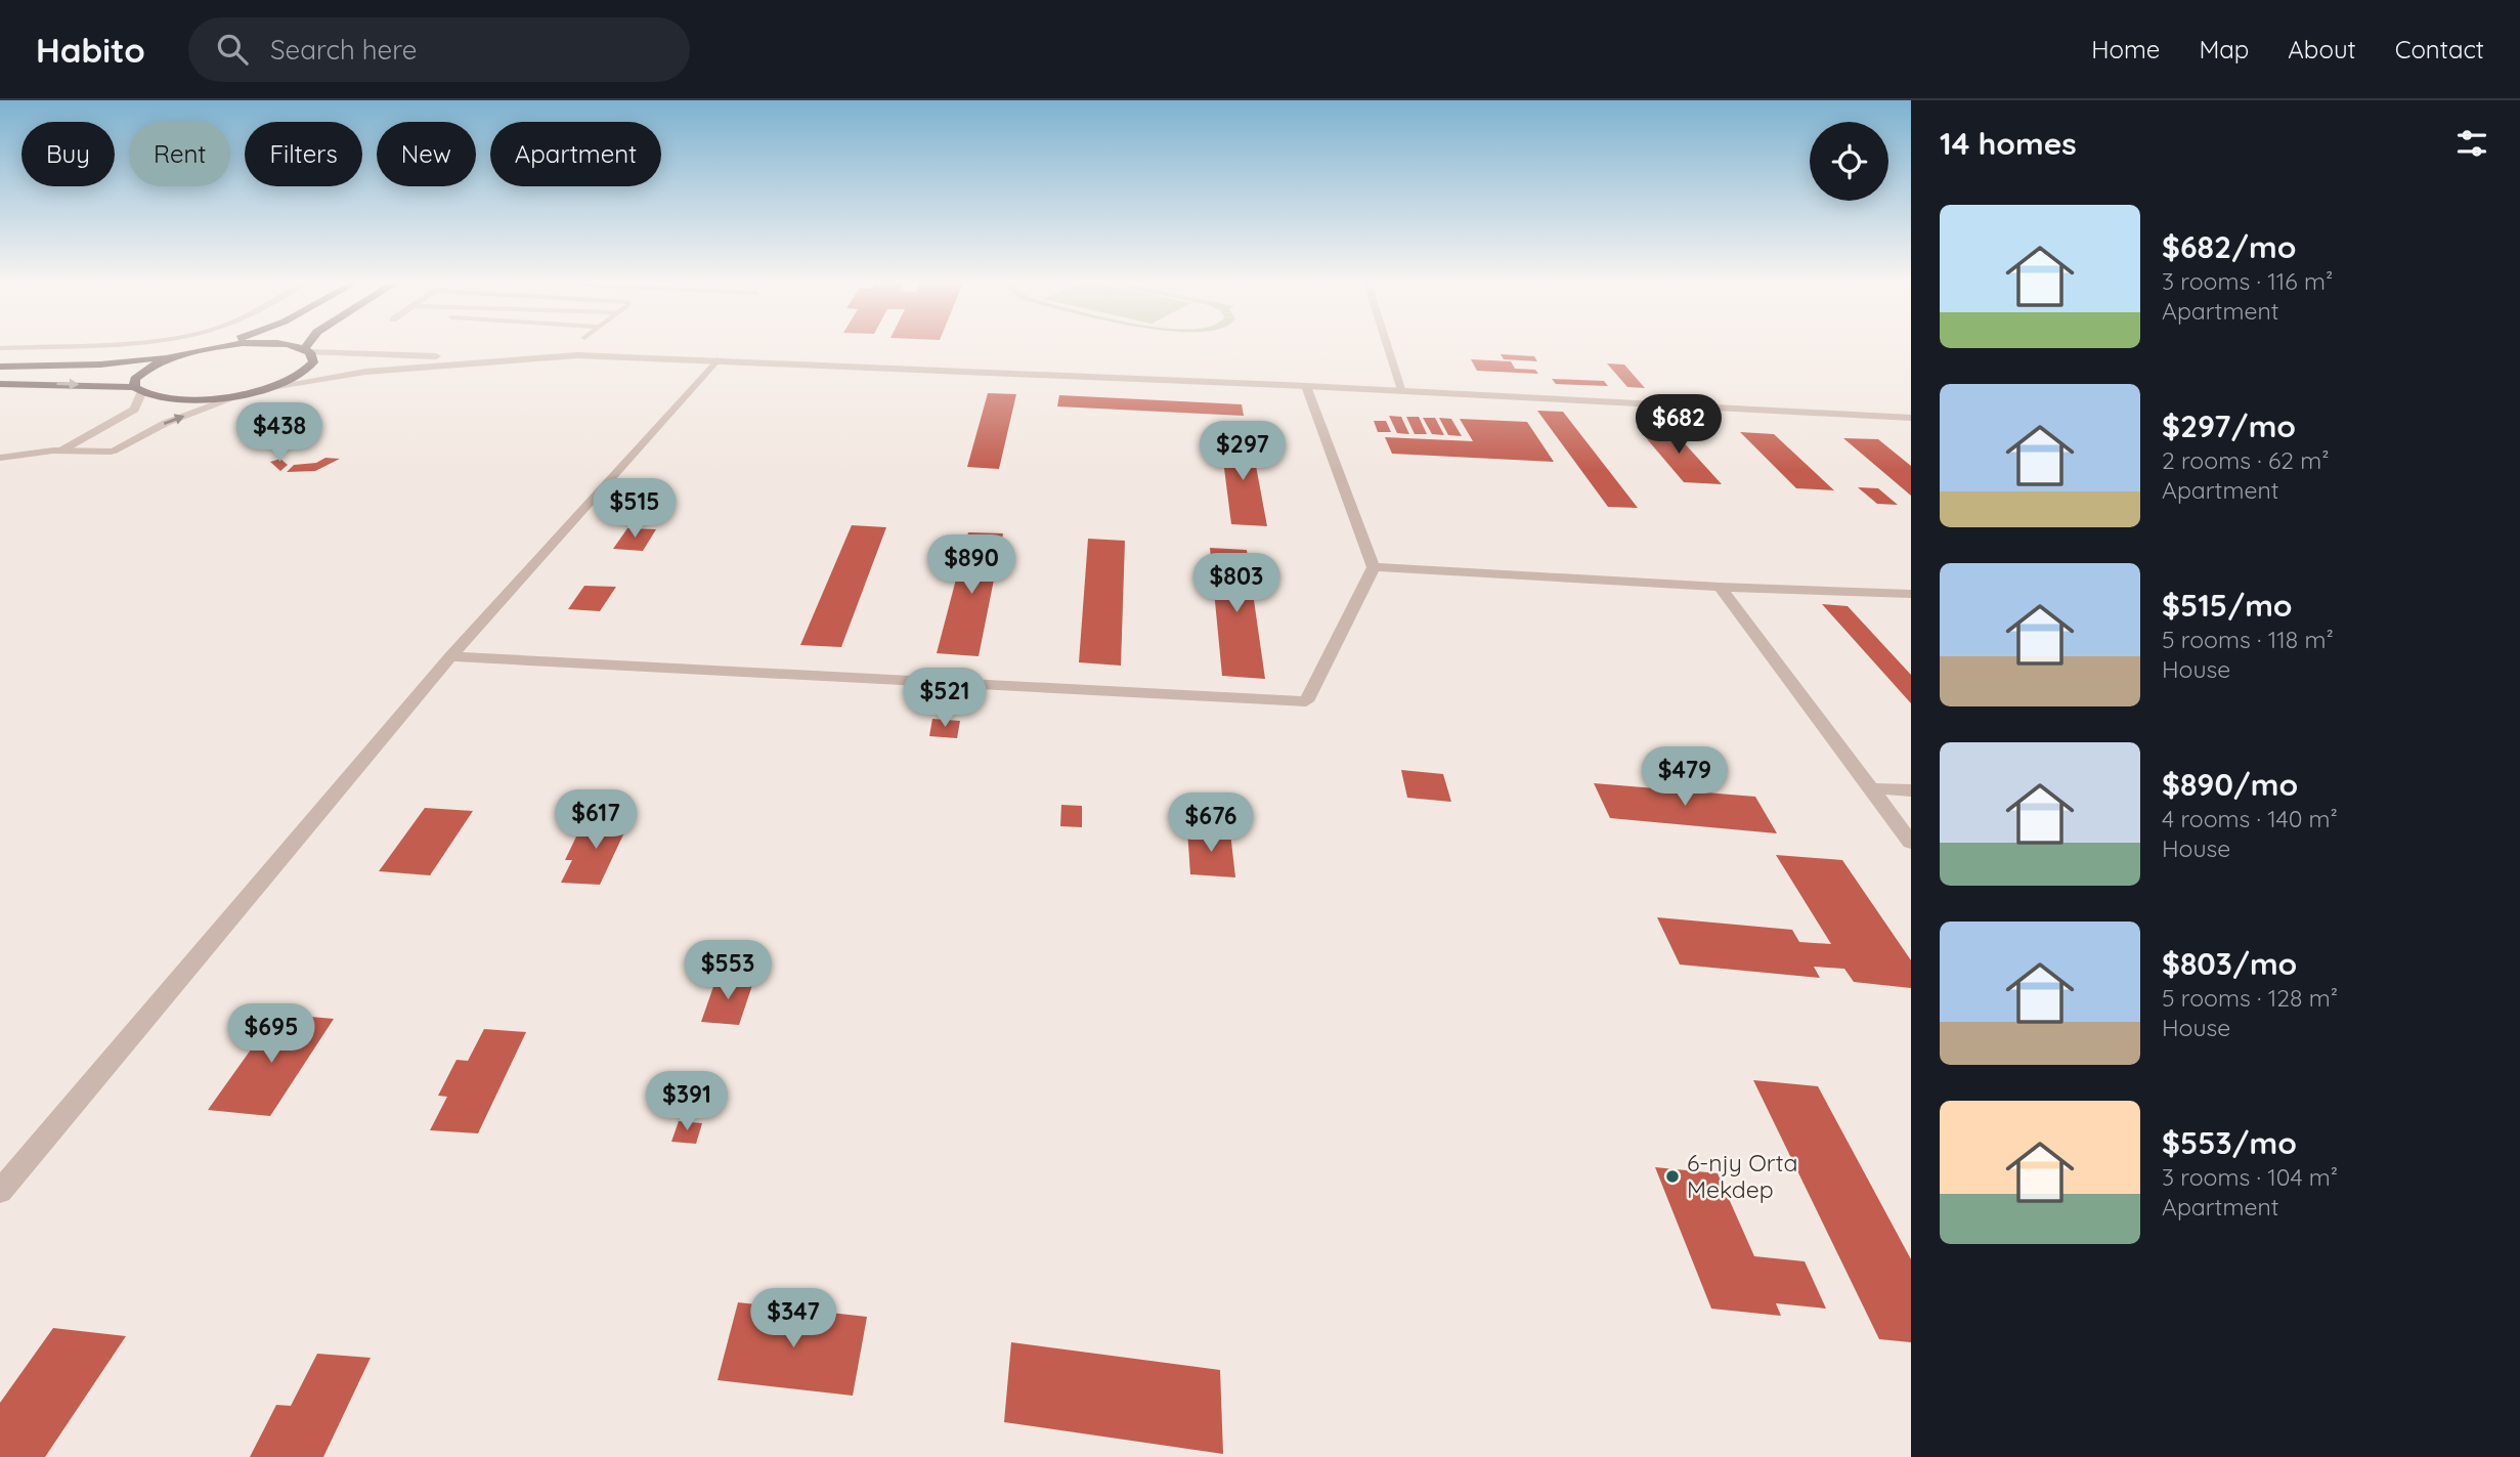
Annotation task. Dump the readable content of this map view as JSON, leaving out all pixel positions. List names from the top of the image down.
{
  "places": ["6-njy Orta Mekdep"],
  "page": {
    "header": "Habito",
    "search": "Search here",
    "nav": [
      "Home",
      "Map",
      "About",
      "Contact"
    ],
    "heading": "14 homes",
    "chip": [
      "Buy",
      "Rent",
      "Filters",
      "New",
      "Apartment"
    ],
    "list": [
      {
        "name": "$682/mo",
        "note": "3 rooms · 116 m² · Apartment"
      },
      {
        "name": "$297/mo",
        "note": "2 rooms · 62 m² · Apartment"
      },
      {
        "name": "$515/mo",
        "note": "5 rooms · 118 m² · House"
      },
      {
        "name": "$890/mo",
        "note": "4 rooms · 140 m² · House"
      },
      {
        "name": "$803/mo",
        "note": "5 rooms · 128 m² · House"
      },
      {
        "name": "$553/mo",
        "note": "3 rooms · 104 m² · Apartment"
      }
    ],
    "price": [
      "$682",
      "$438",
      "$297",
      "$515",
      "$890",
      "$803",
      "$521",
      "$479",
      "$617",
      "$676",
      "$553",
      "$695",
      "$391",
      "$347"
    ]
  }
}
